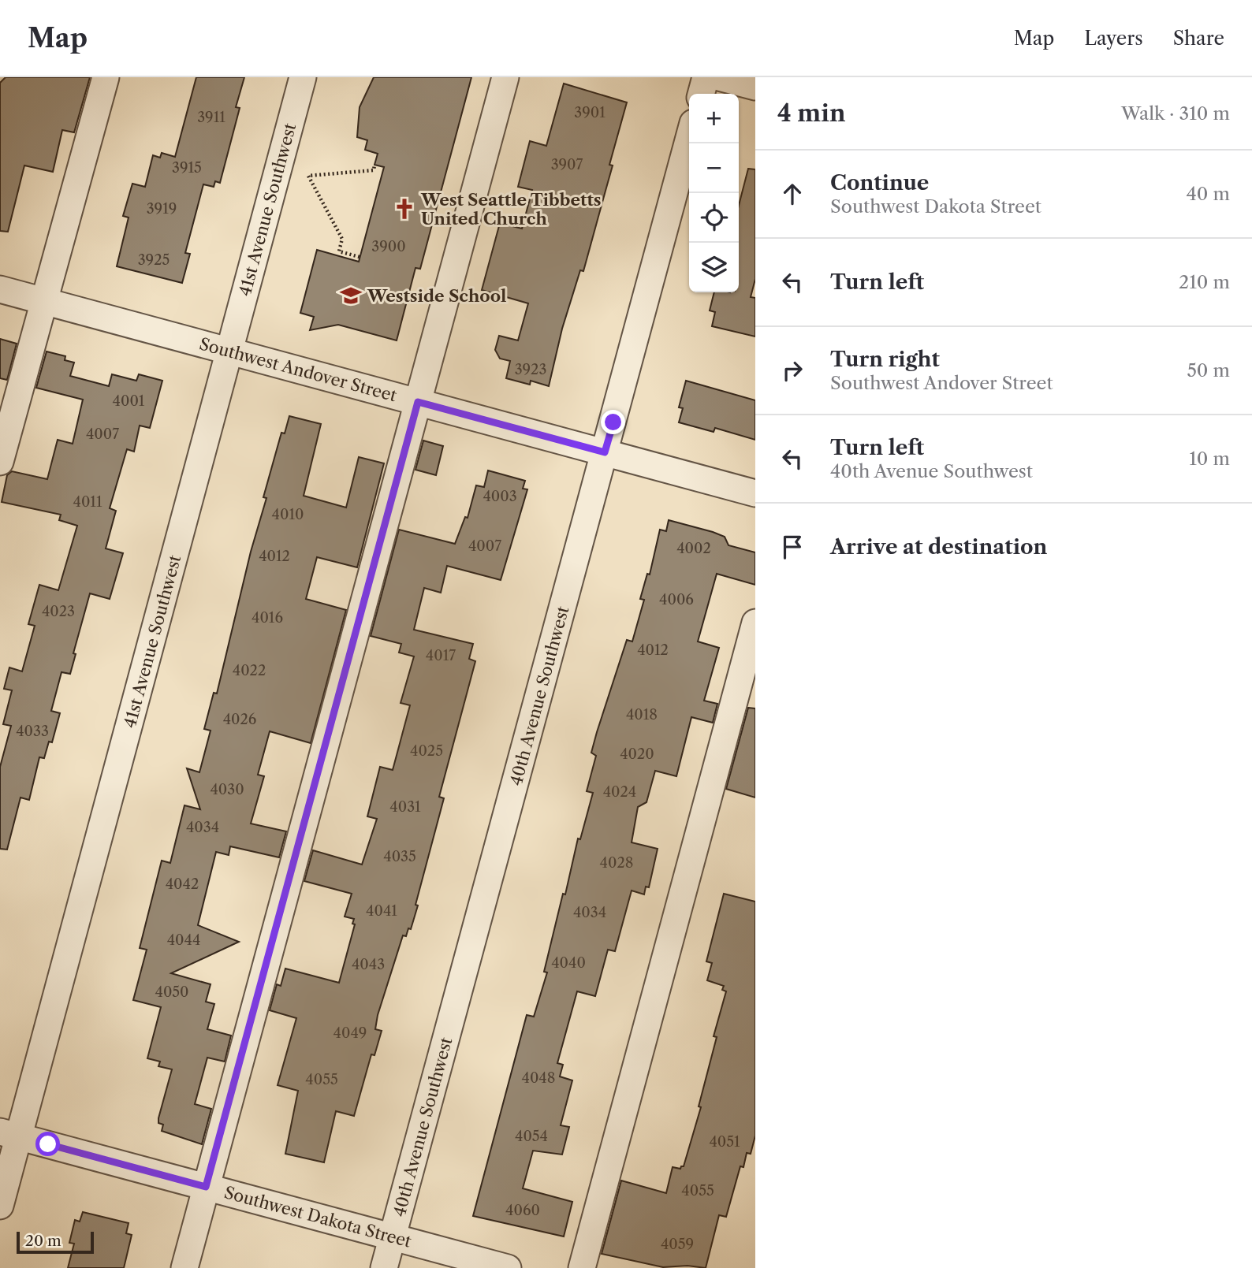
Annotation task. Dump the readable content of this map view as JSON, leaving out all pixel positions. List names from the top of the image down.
{
  "streets": {
    "street": [
      "41st Avenue Southwest",
      "Southwest Andover Street",
      "40th Avenue Southwest",
      "Southwest Dakota Street"
    ]
  },
  "crossings": [
    ["41st Avenue Southwest", "Southwest Andover Street"],
    ["41st Avenue Southwest", "Southwest Dakota Street"],
    ["Southwest Andover Street", "40th Avenue Southwest"],
    ["40th Avenue Southwest", "Southwest Dakota Street"]
  ],
  "places": {
    "church": ["West Seattle Tibbetts United Church"],
    "school or university": ["Westside School"]
  },
  "house_numbers": [
    "3901",
    "3911",
    "3907",
    "3915",
    "3919",
    "3900",
    "3925",
    "3923",
    "4001",
    "4007",
    "4003",
    "4011",
    "4010",
    "4007",
    "4002",
    "4012",
    "4006",
    "4023",
    "4016",
    "4012",
    "4017",
    "4022",
    "4018",
    "4026",
    "4033",
    "4025",
    "4020",
    "4030",
    "4024",
    "4031",
    "4034",
    "4035",
    "4028",
    "4042",
    "4041",
    "4034",
    "4044",
    "4040",
    "4043",
    "4050",
    "4049",
    "4048",
    "4055",
    "4054",
    "4051",
    "4055",
    "4060",
    "4059"
  ],
  "scale_bar": "20 m",
  "page": {
    "header": "Map",
    "nav": ["Map", "Layers", "Share"],
    "heading": ["4 min", "Walk · 310 m"],
    "map_buttons": ["+", "−"],
    "list": [
      ["Continue", "Southwest Dakota Street", "40 m"],
      ["Turn left", "210 m"],
      ["Turn right", "Southwest Andover Street", "50 m"],
      ["Turn left", "40th Avenue Southwest", "10 m"],
      "Arrive at destination"
    ],
    "scale": "20 m"
  }
}
